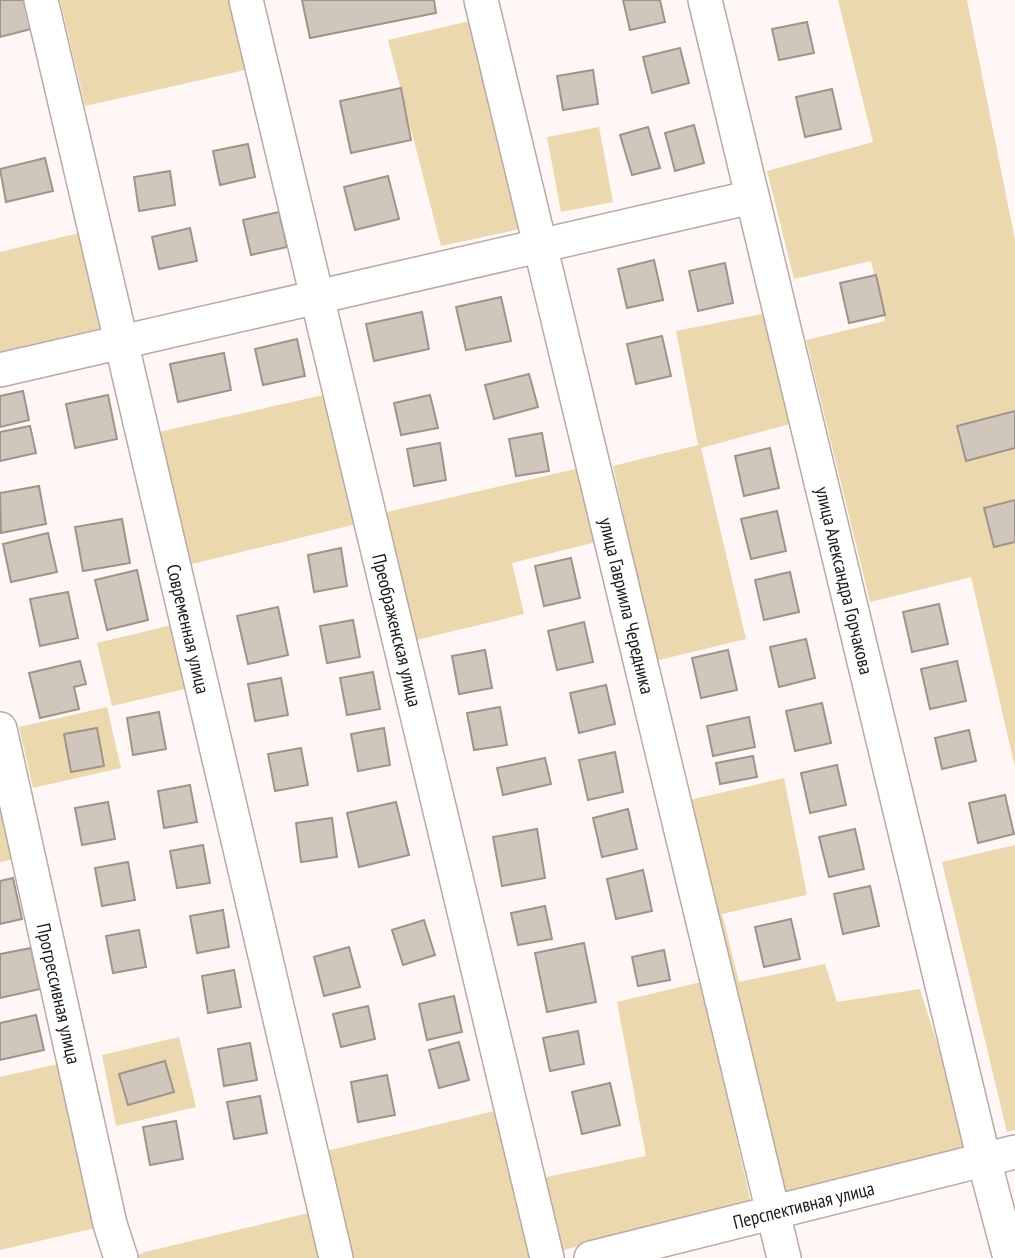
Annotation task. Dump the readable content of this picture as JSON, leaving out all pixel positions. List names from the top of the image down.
{
  "streets": {
    "street": [
      "улица Александра Горчакова",
      "улица Гавриила Чередника",
      "Современная улица",
      "Преображенская улица",
      "Прогрессивная улица",
      "Перспективная улица"
    ]
  },
  "crossings": [
    ["улица Александра Горчакова", "Перспективная улица"],
    ["улица Гавриила Чередника", "Перспективная улица"]
  ]
}
